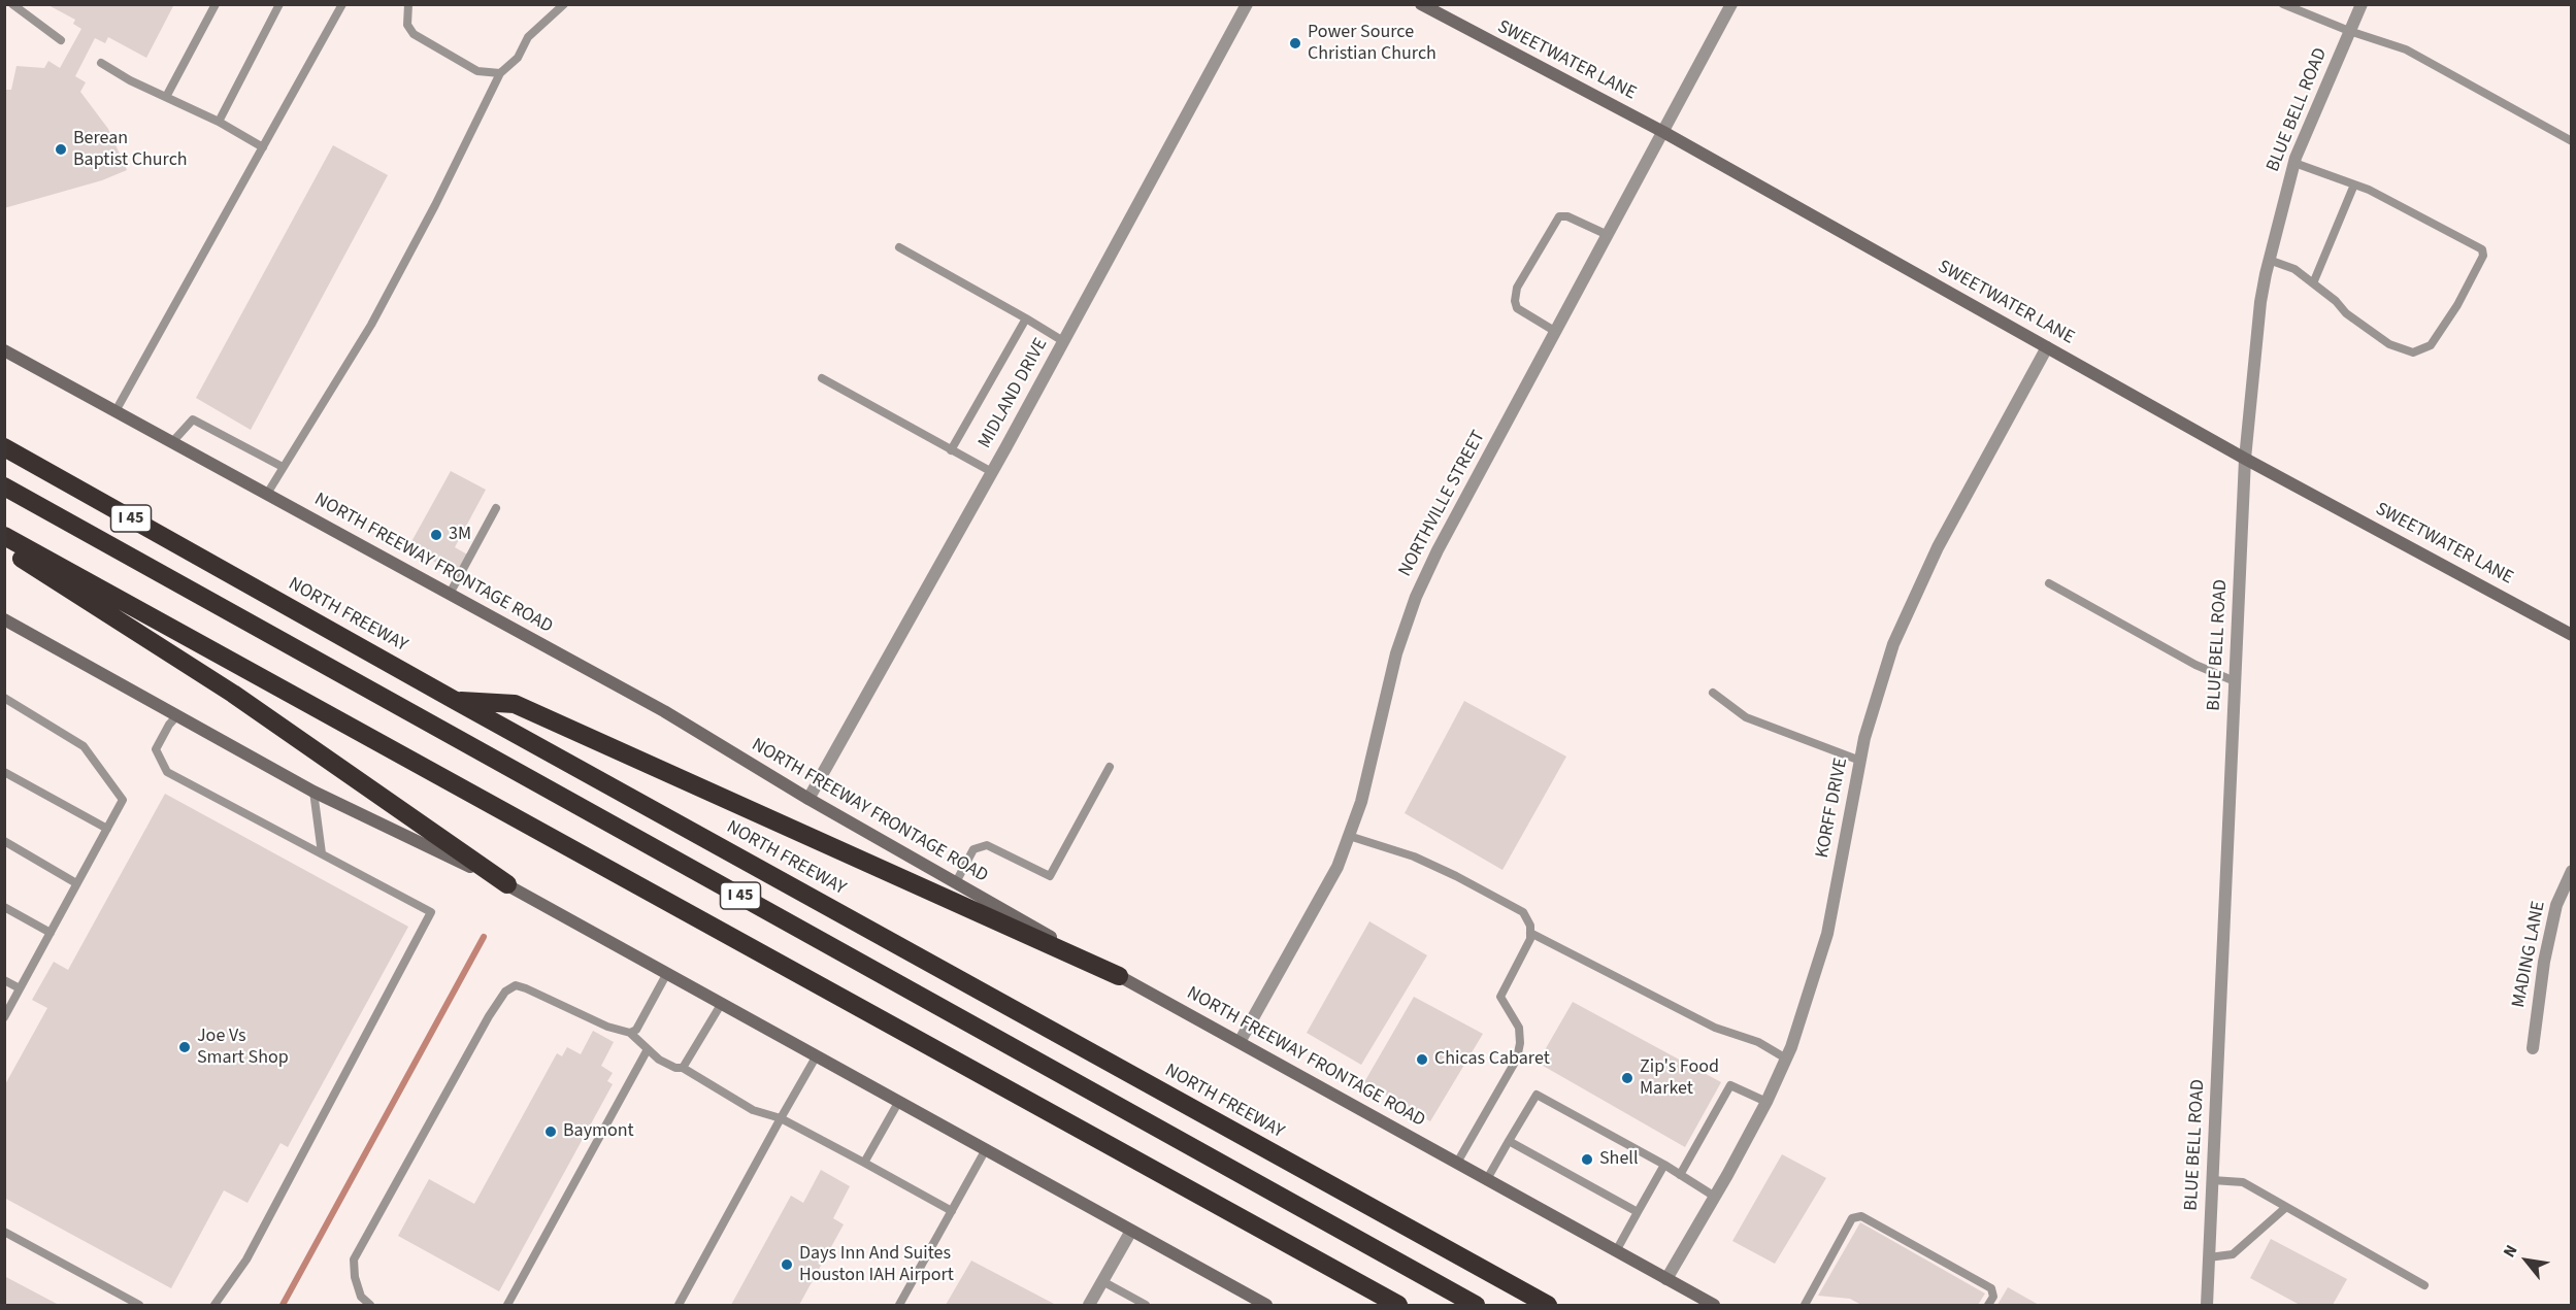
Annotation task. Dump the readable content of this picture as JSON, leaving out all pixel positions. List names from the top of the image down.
{
  "streets": {
    "highway": ["I 45", "NORTH FREEWAY"],
    "main road": ["SWEETWATER LANE", "NORTH FREEWAY FRONTAGE ROAD"],
    "street": [
      "BLUE BELL ROAD",
      "MIDLAND DRIVE",
      "NORTHVILLE STREET",
      "KORFF DRIVE",
      "MADING LANE"
    ]
  },
  "crossings": [
    ["SWEETWATER LANE", "BLUE BELL ROAD"],
    ["SWEETWATER LANE", "NORTHVILLE STREET"],
    ["SWEETWATER LANE", "KORFF DRIVE"],
    ["MIDLAND DRIVE", "NORTH FREEWAY FRONTAGE ROAD"],
    ["NORTHVILLE STREET", "NORTH FREEWAY FRONTAGE ROAD"],
    ["NORTH FREEWAY FRONTAGE ROAD", "KORFF DRIVE"]
  ],
  "places": [
    "Power Source Christian Church",
    "Berean Baptist Church",
    "3M",
    "Joe Vs Smart Shop",
    "Chicas Cabaret",
    "Zip's Food Market",
    "Baymont",
    "Shell",
    "Days Inn And Suites Houston IAH Airport"
  ],
  "north": "top left"
}
